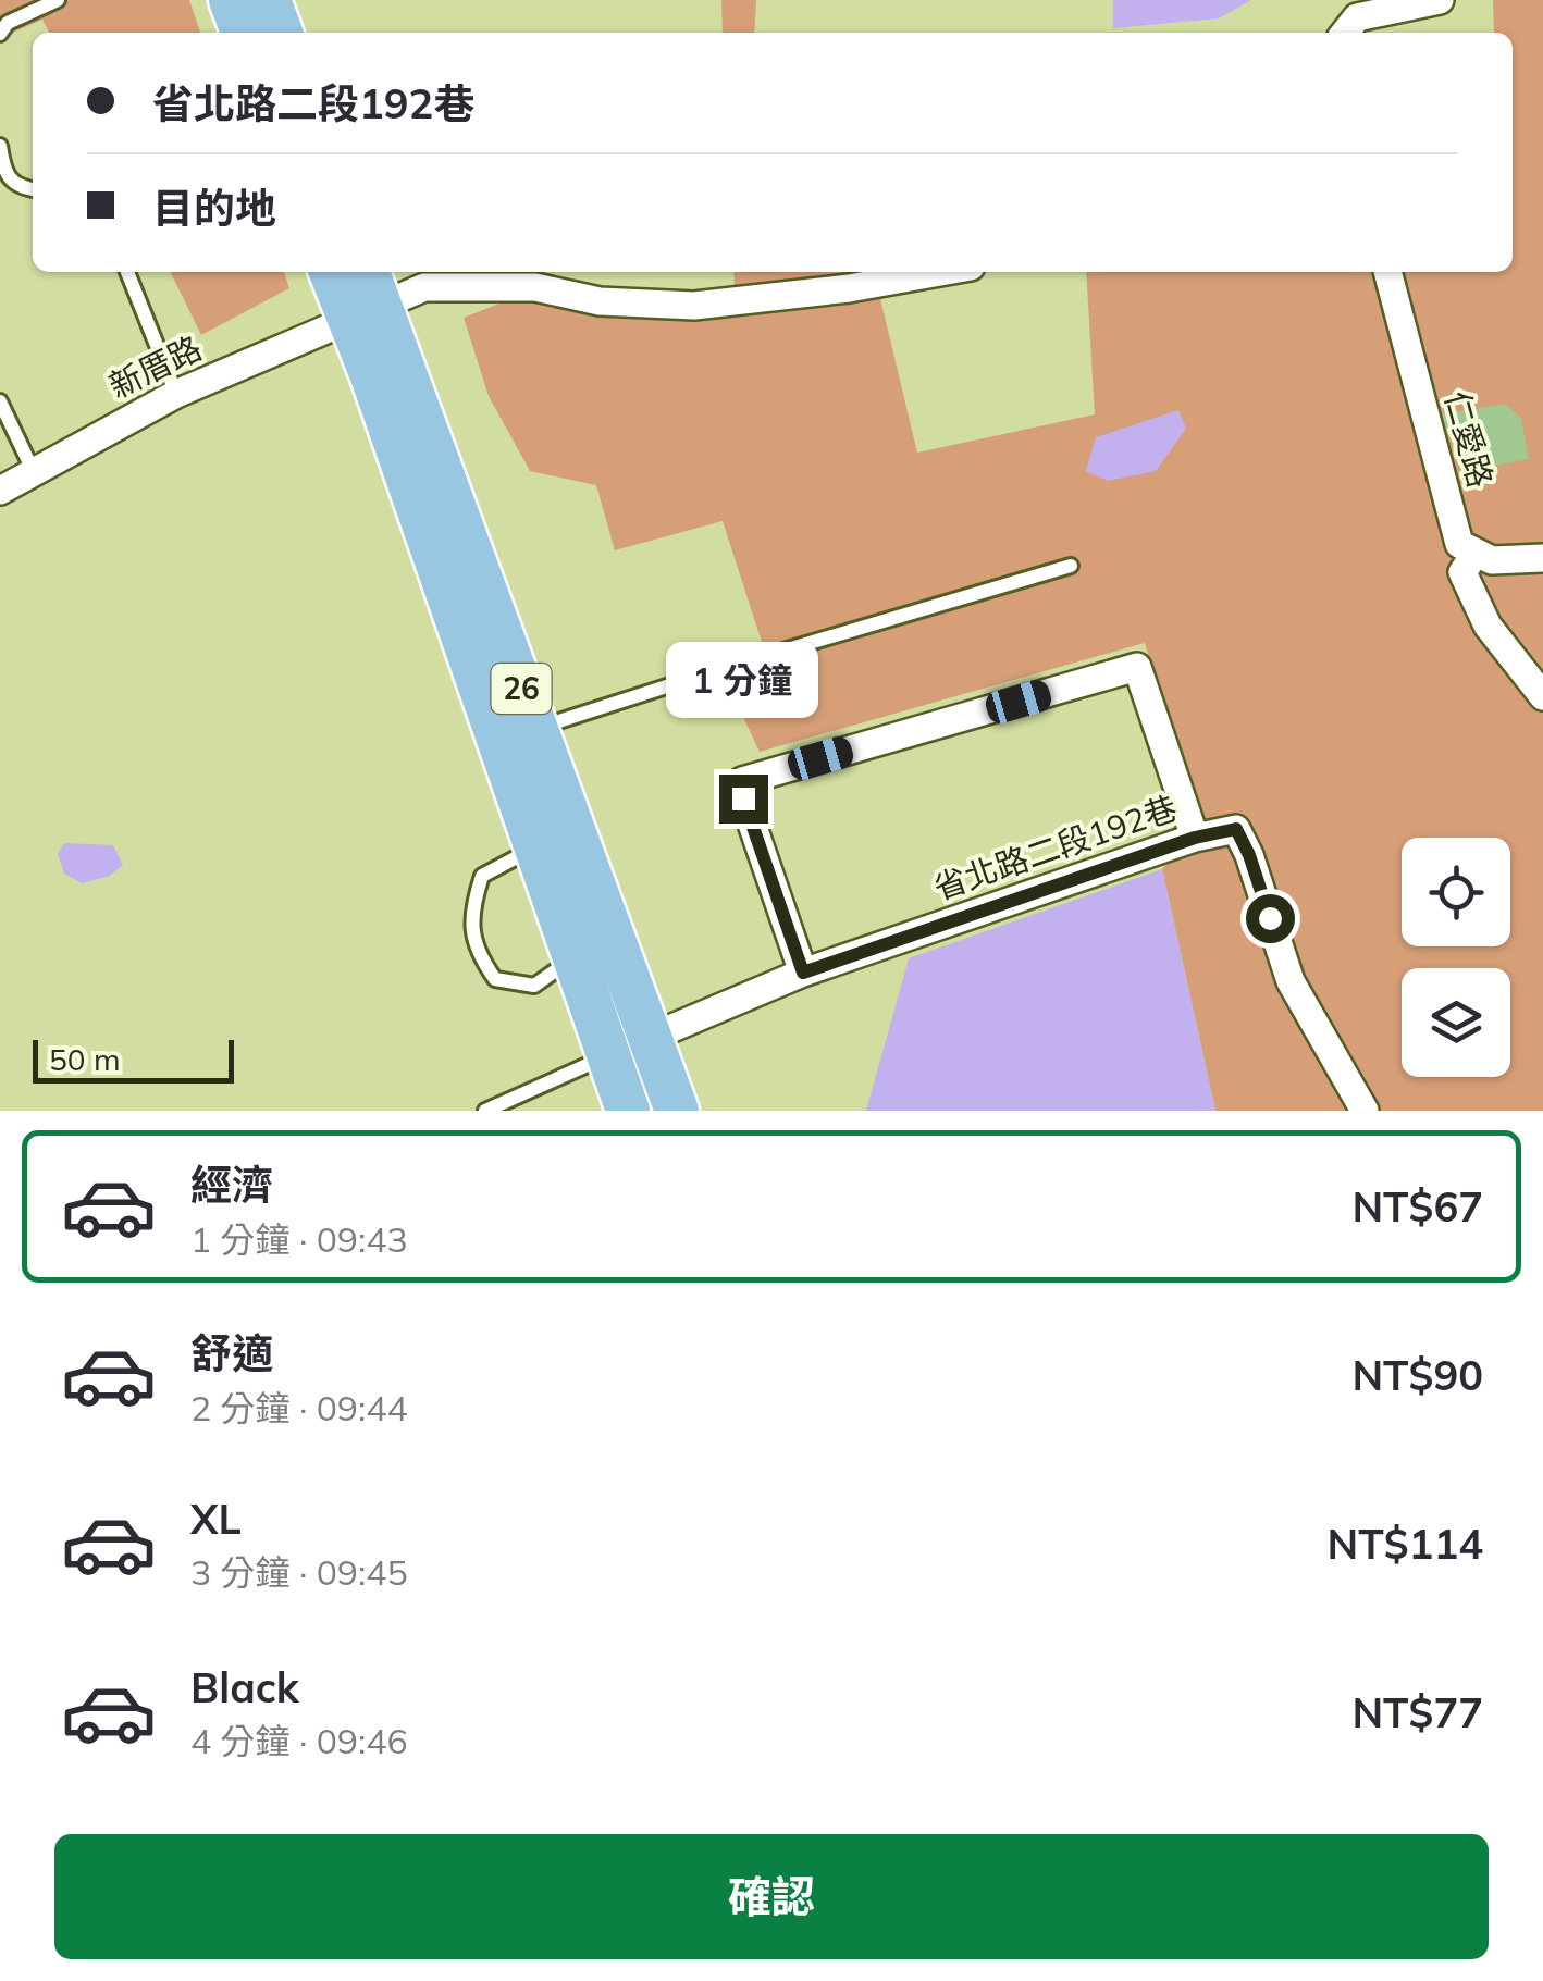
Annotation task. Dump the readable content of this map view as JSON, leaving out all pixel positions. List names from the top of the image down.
{
  "streets": {
    "main road": ["26"],
    "street": ["新厝路", "仁愛路", "省北路二段192巷"]
  },
  "crossings": [
    ["新厝路", "26"],
    ["26", "省北路二段192巷"]
  ],
  "scale_bar": "50 m",
  "page": {
    "banner": ["省北路二段192巷", "目的地"],
    "bubble": "1 分鐘",
    "scale": "50 m",
    "list": [
      {
        "name": "經濟",
        "note": "1 分鐘 · 09:43",
        "value": "NT$67"
      },
      {
        "name": "舒適",
        "note": "2 分鐘 · 09:44",
        "value": "NT$90"
      },
      {
        "name": "XL",
        "note": "3 分鐘 · 09:45",
        "value": "NT$114"
      },
      {
        "name": "Black",
        "note": "4 分鐘 · 09:46",
        "value": "NT$77"
      }
    ],
    "buttons": "確認"
  }
}
